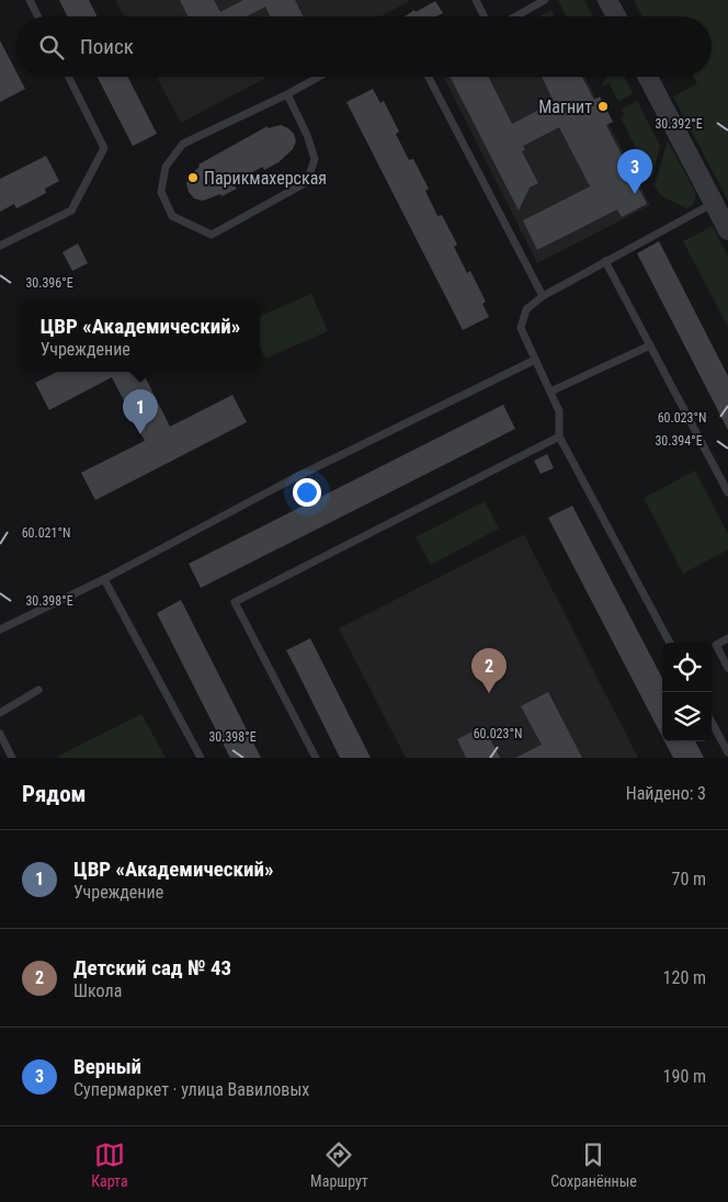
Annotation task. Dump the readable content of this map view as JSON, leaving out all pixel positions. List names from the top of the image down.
{
  "places": ["Магнит", "Парикмахерская"],
  "page": {
    "search": "Поиск",
    "pins": ["3", "1", "2"],
    "popup": ["ЦВР «Академический»", "Учреждение"],
    "heading": ["Рядом", "Найдено: 3"],
    "list": [
      {
        "mark": "1",
        "name": "ЦВР «Академический»",
        "note": "Учреждение",
        "value": "70 m"
      },
      {
        "mark": "2",
        "name": "Детский сад № 43",
        "note": "Школа",
        "value": "120 m"
      },
      {
        "mark": "3",
        "name": "Верный",
        "note": "Супермаркет · улица Вавиловых",
        "value": "190 m"
      }
    ],
    "nav": ["Карта", "Маршрут", "Сохранённые"]
  },
  "coordinates": [
    "30.392°E",
    "30.396°E",
    "60.023°N",
    "30.394°E",
    "60.021°N",
    "30.398°E"
  ]
}
